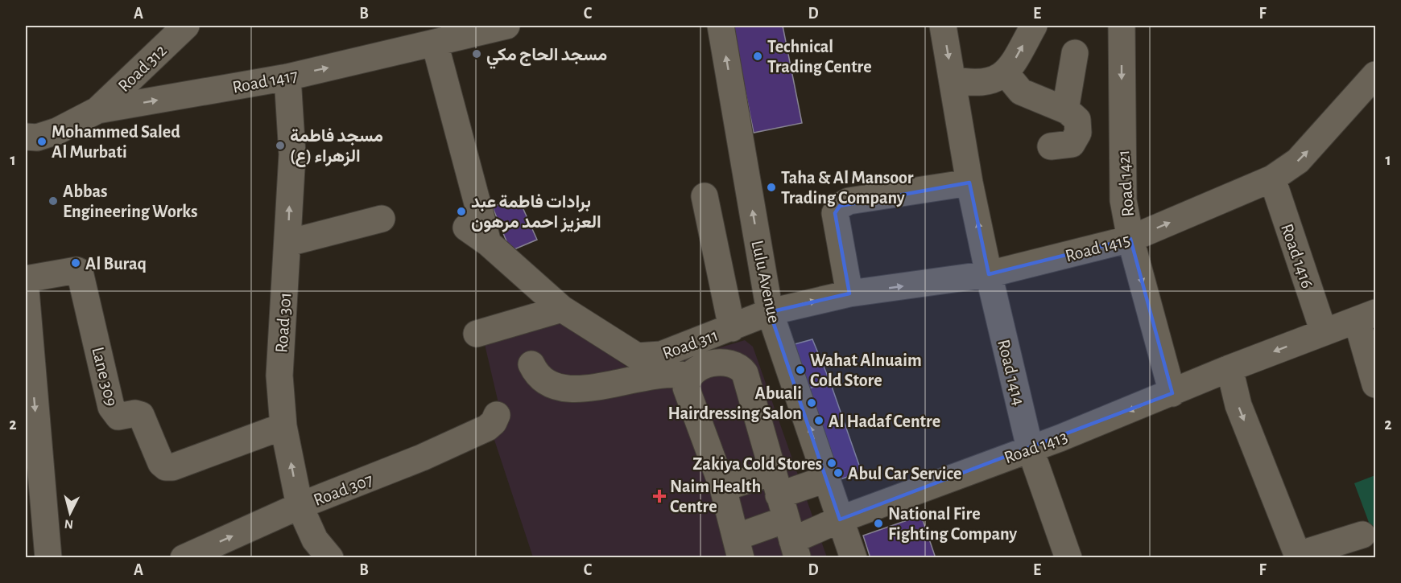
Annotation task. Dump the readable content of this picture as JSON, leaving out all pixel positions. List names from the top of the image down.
{
  "streets": {
    "street": [
      "Road 312",
      "Road 1417",
      "Road 1421",
      "Road 1415",
      "Road 1416",
      "Lulu Avenue",
      "Road 301",
      "Road 311",
      "Road 1414",
      "Lane 309",
      "Road 1413",
      "Road 307"
    ]
  },
  "crossings": [
    ["Road 312", "Road 1417"],
    ["Road 1417", "Road 301"],
    ["Road 1421", "Road 1415"],
    ["Road 1421", "Road 1413"],
    ["Road 1415", "Road 1416"],
    ["Road 1415", "Lulu Avenue"],
    ["Road 1415", "Road 311"],
    ["Road 1415", "Road 1414"],
    ["Road 1416", "Road 1413"],
    ["Lulu Avenue", "Road 311"],
    ["Lulu Avenue", "Road 1413"],
    ["Road 301", "Lane 309"],
    ["Road 301", "Road 307"],
    ["Road 1414", "Road 1413"]
  ],
  "one_way": [
    "Road 1417",
    "Road 1421",
    "Road 1415",
    "Road 1413",
    "Road 307"
  ],
  "places": {
    "other": [
      "مسجد الحاج مكي",
      "Technical Trading Centre",
      "Mohammed Saled Al Murbati",
      "مسجد فاطمة الزهراء (ع)",
      "Taha & Al Mansoor Trading Company",
      "Abbas Engineering Works",
      "برادات فاطمة عبد العزيز احمد مرهون",
      "Al Buraq",
      "Wahat Alnuaim Cold Store",
      "Abuali Hairdressing Salon",
      "Al Hadaf Centre",
      "Zakiya Cold Stores",
      "Abul Car Service",
      "National Fire Fighting Company"
    ],
    "health": ["Naim Health Centre"]
  },
  "north": "bottom",
  "grid": {
    "columns": [
      "A",
      "B",
      "C",
      "D",
      "E",
      "F"
    ],
    "rows": ["1", "2"]
  }
}
